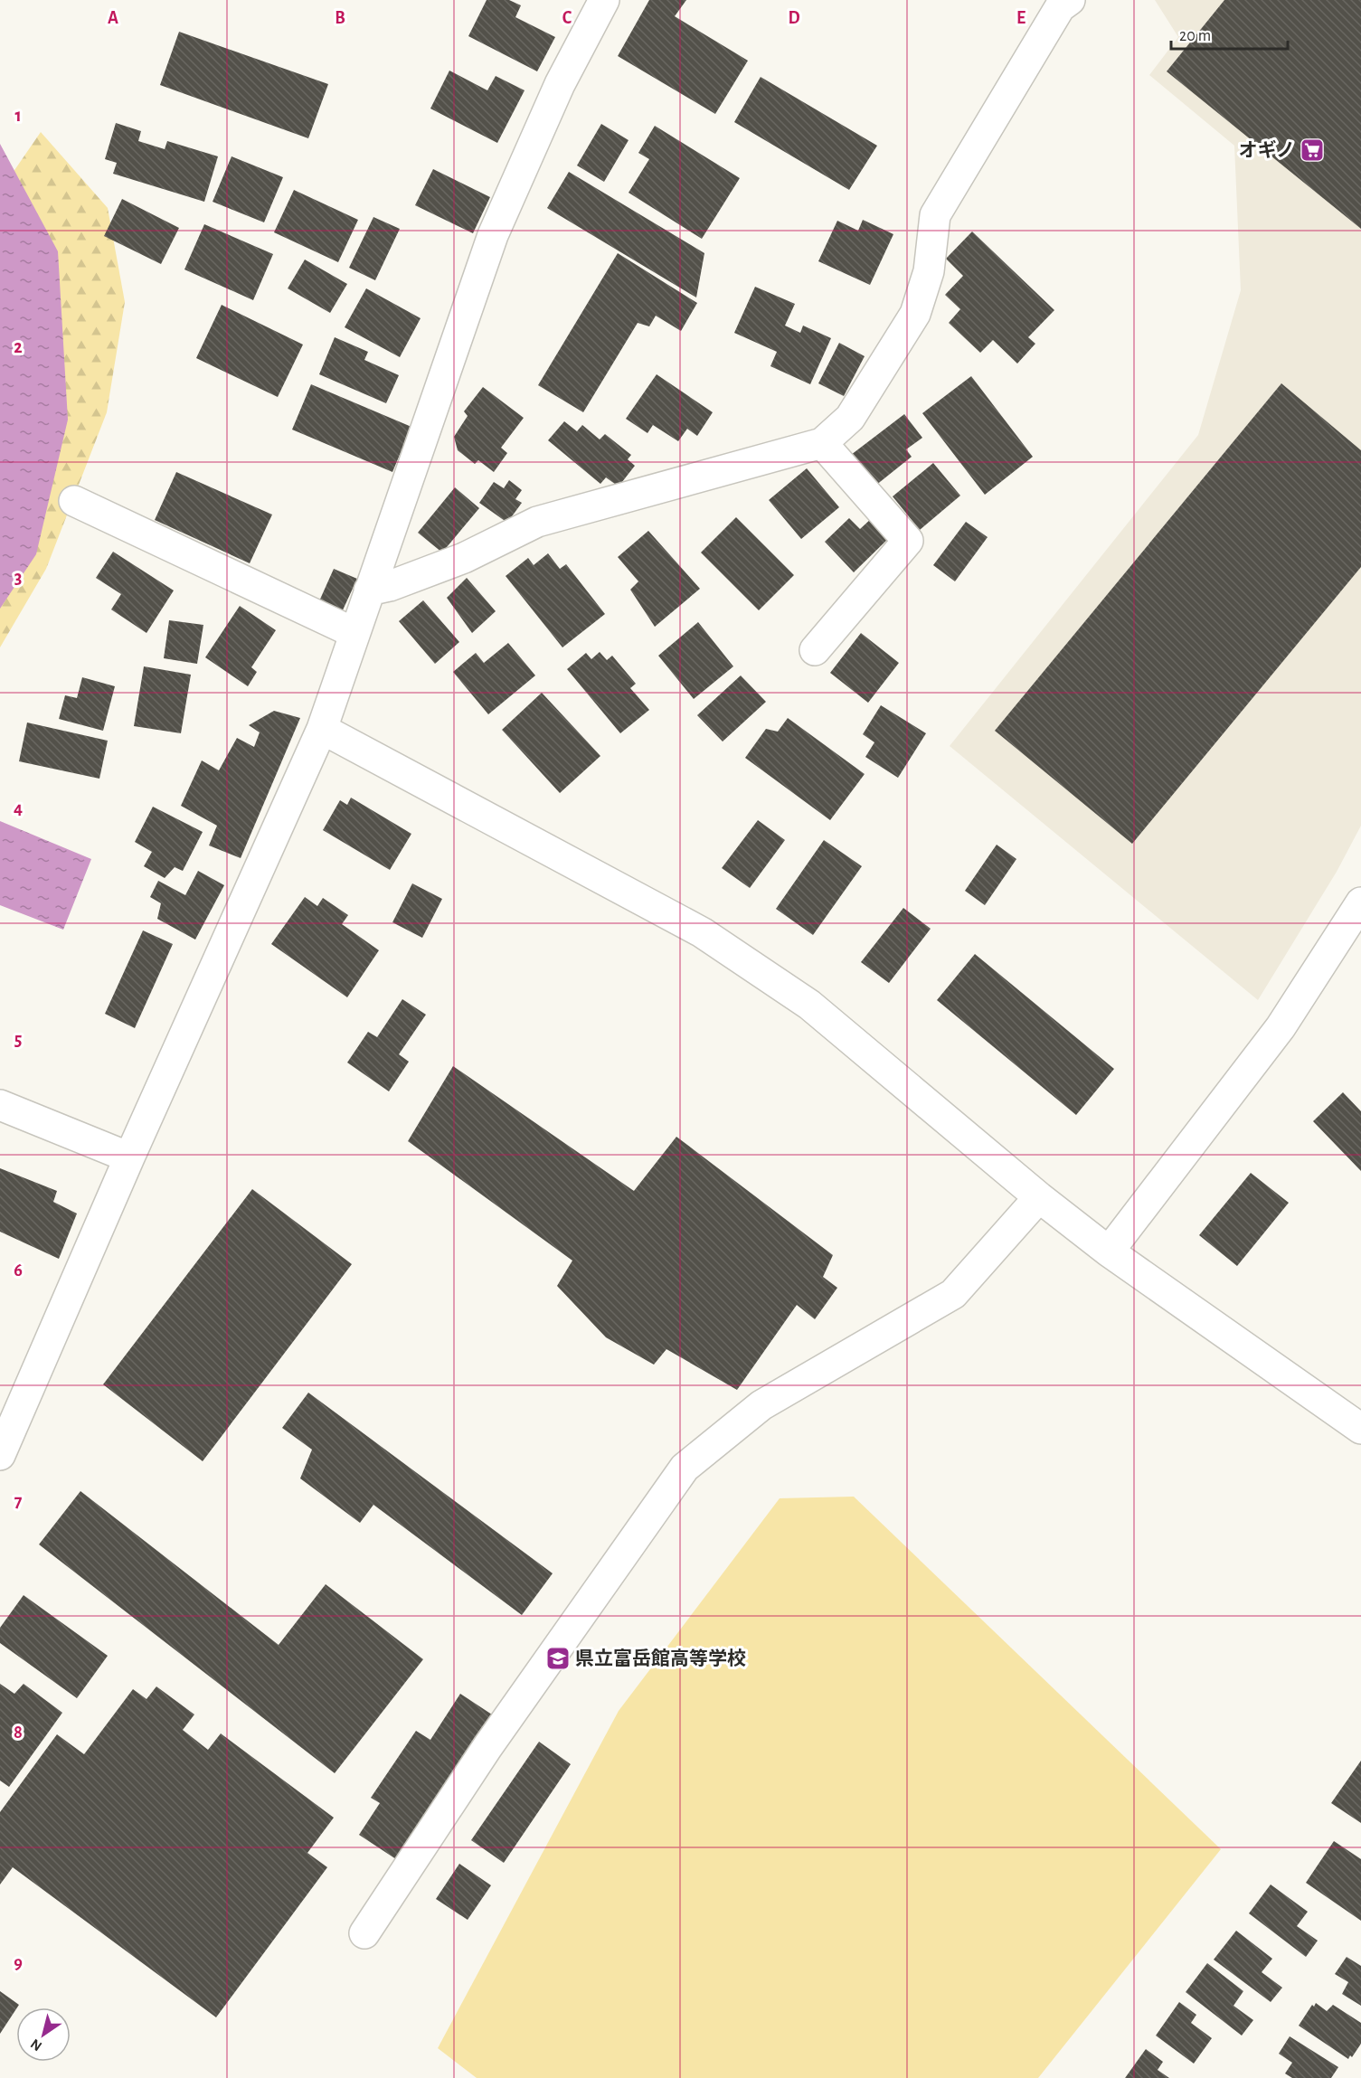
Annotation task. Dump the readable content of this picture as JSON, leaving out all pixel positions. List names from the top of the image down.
{
  "places": {
    "supermarket": ["オギノ"],
    "school or university": ["県立富岳館高等学校"]
  },
  "scale_bar": "20 m",
  "north": "bottom left",
  "grid": {
    "columns": [
      "A",
      "B",
      "C",
      "D",
      "E"
    ],
    "rows": [
      "1",
      "2",
      "3",
      "4",
      "5",
      "6",
      "7",
      "8",
      "9"
    ]
  }
}
